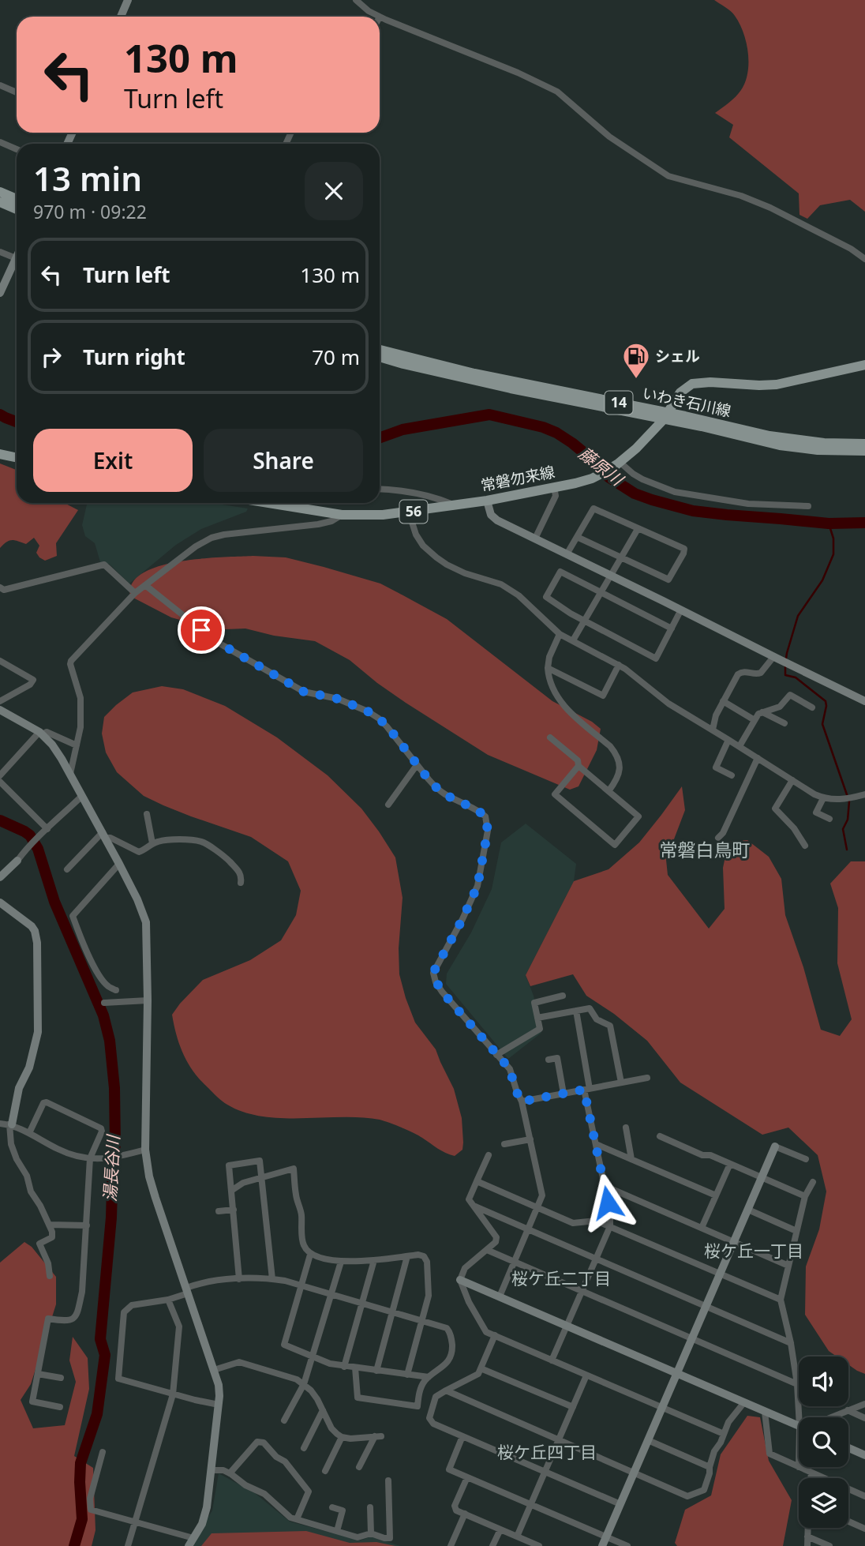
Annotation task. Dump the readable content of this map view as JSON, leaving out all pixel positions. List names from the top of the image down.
{
  "streets": {
    "main road": [
      "いわき石川線",
      "14",
      "常磐勿来線",
      "56"
    ]
  },
  "crossings": [
    ["いわき石川線", "常磐勿来線"]
  ],
  "districts": [
    "常磐白鳥町",
    "桜ケ丘一丁目",
    "桜ケ丘二丁目",
    "桜ケ丘四丁目"
  ],
  "water": ["藤原川", "湯長谷川"],
  "places": {
    "fuel station": ["シェル"]
  },
  "page": {
    "turn": ["130 m", "Turn left"],
    "heading": ["13 min", "970 m · 09:22"],
    "list": [
      {
        "name": "Turn left",
        "value": "130 m"
      },
      {
        "name": "Turn right",
        "value": "70 m"
      }
    ],
    "buttons": ["Exit", "Share"]
  }
}
